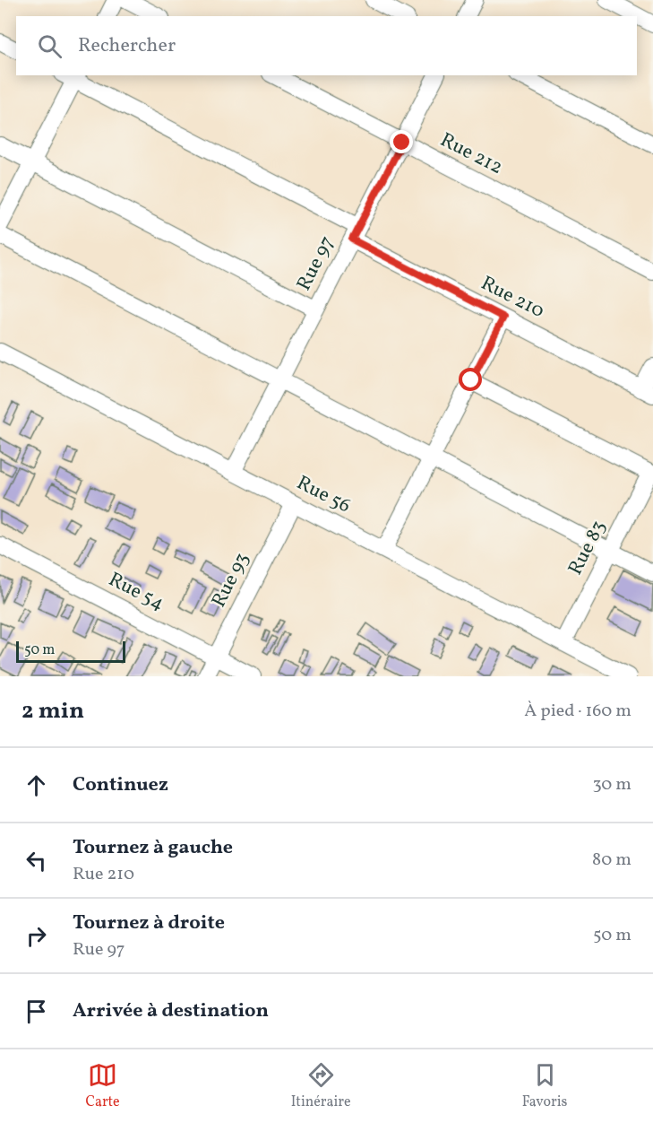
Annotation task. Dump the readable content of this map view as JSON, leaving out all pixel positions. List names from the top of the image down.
{
  "streets": {
    "street": [
      "Rue 212",
      "Rue 97",
      "Rue 210",
      "Rue 56",
      "Rue 83",
      "Rue 93",
      "Rue 54"
    ]
  },
  "crossings": [
    ["Rue 212", "Rue 97"],
    ["Rue 97", "Rue 210"],
    ["Rue 97", "Rue 56"],
    ["Rue 56", "Rue 83"],
    ["Rue 56", "Rue 93"],
    ["Rue 93", "Rue 54"]
  ],
  "scale_bar": "50 m",
  "page": {
    "search": "Rechercher",
    "scale": "50 m",
    "heading": ["2 min", "À pied · 160 m"],
    "list": [
      ["Continuez", "30 m"],
      ["Tournez à gauche", "Rue 210", "80 m"],
      ["Tournez à droite", "Rue 97", "50 m"],
      "Arrivée à destination"
    ],
    "nav": ["Carte", "Itinéraire", "Favoris"]
  }
}
